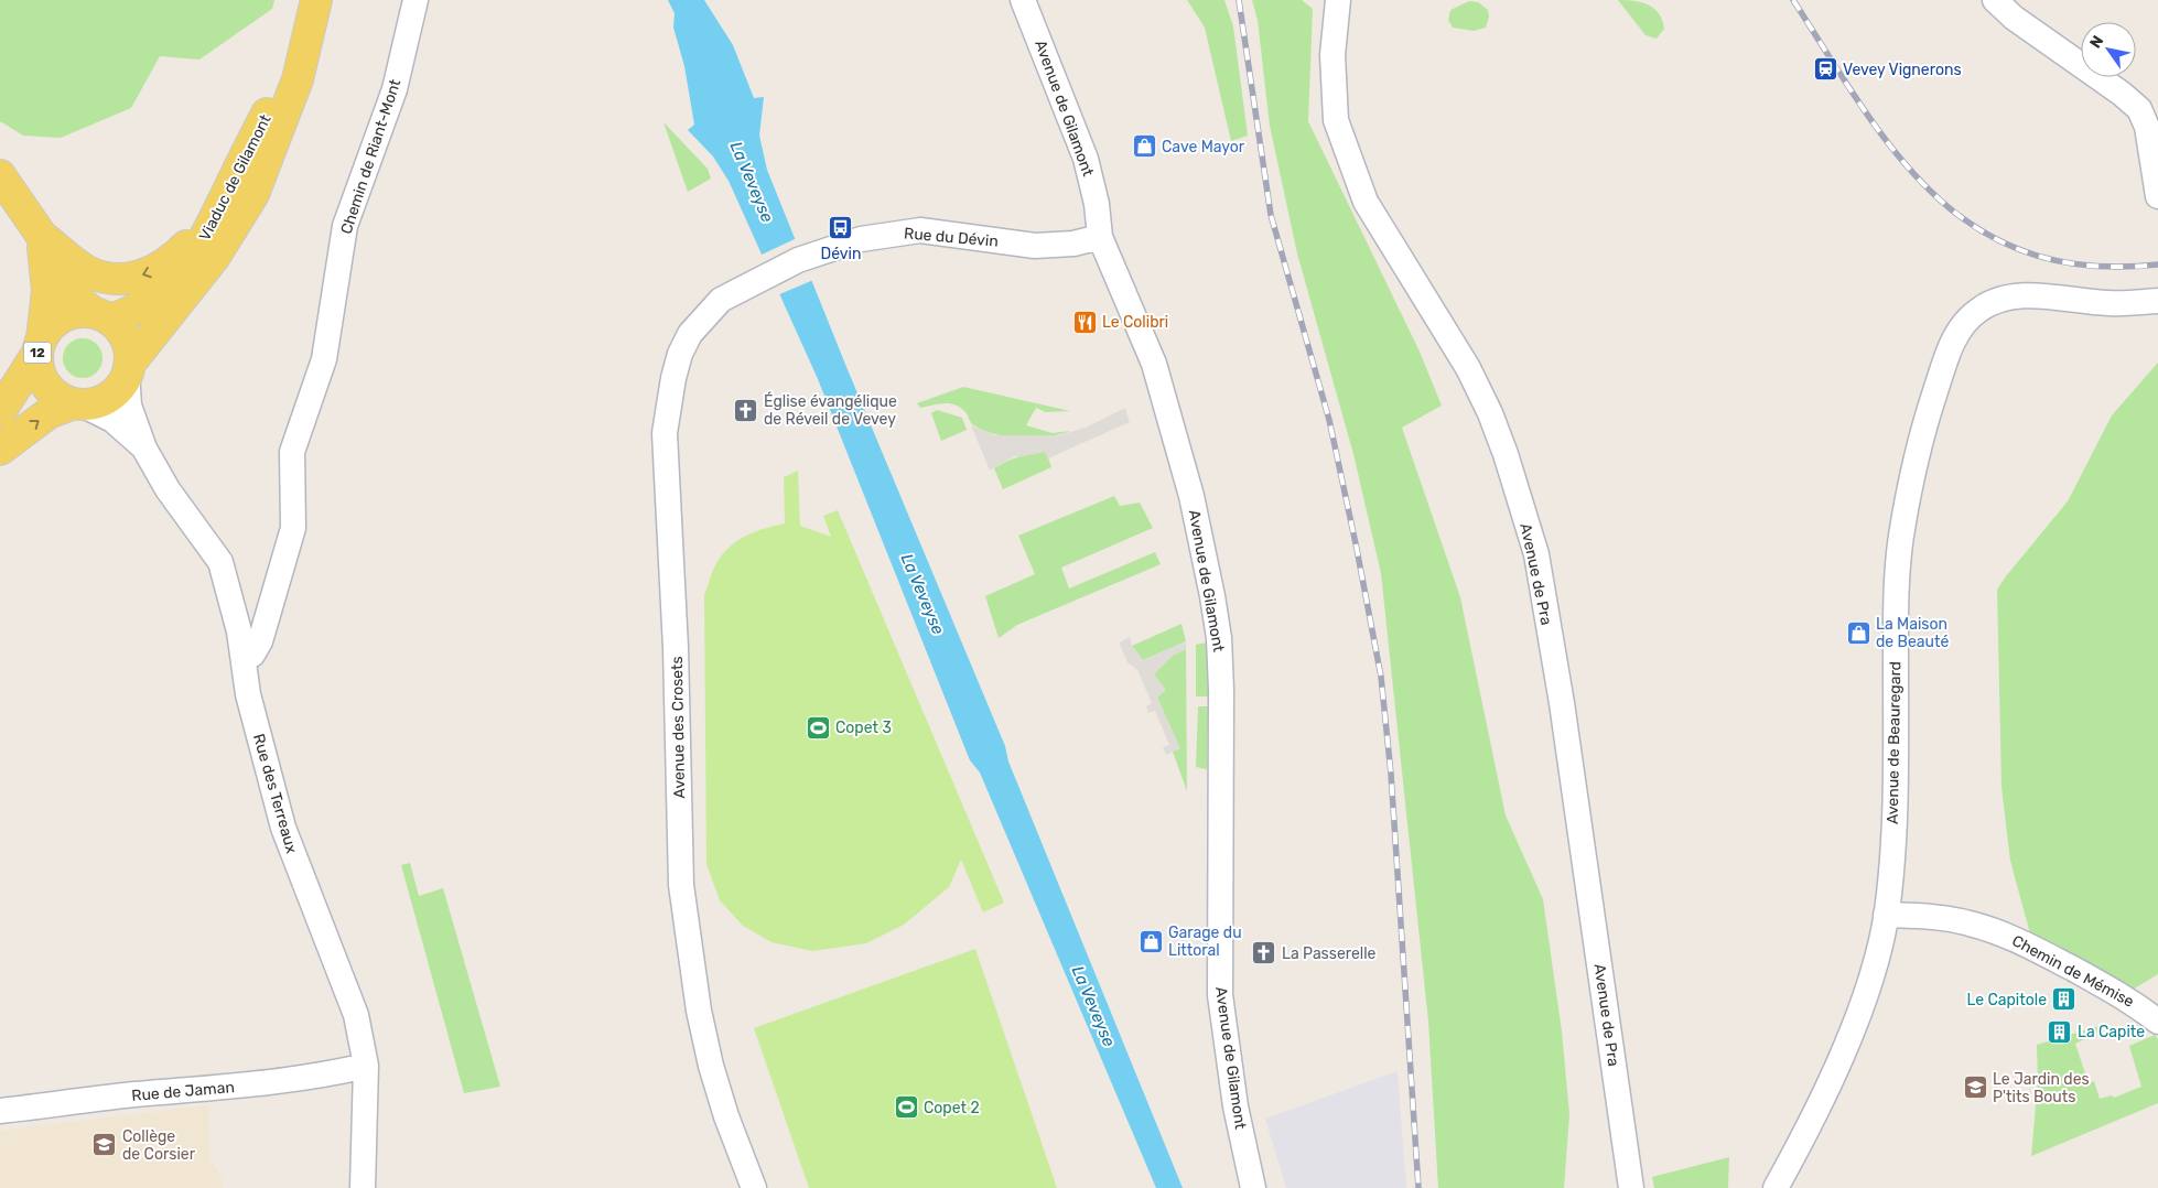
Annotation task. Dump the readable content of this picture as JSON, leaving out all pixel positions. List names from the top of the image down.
{
  "streets": {
    "main road": ["Viaduc de Gilamont", "12"],
    "street": [
      "Avenue de Gilamont",
      "Chemin de Riant-Mont",
      "Rue du Dévin",
      "Avenue de Pra",
      "Avenue des Crosets",
      "Avenue de Beauregard",
      "Rue des Terreaux",
      "Chemin de Mémise",
      "Rue de Jaman"
    ]
  },
  "crossings": [
    ["Avenue de Gilamont", "Rue du Dévin"],
    ["Chemin de Riant-Mont", "Rue des Terreaux"],
    ["Viaduc de Gilamont", "12"],
    ["Viaduc de Gilamont", "Rue des Terreaux"],
    ["Rue du Dévin", "Avenue des Crosets"],
    ["12", "Rue des Terreaux"],
    ["Avenue de Beauregard", "Chemin de Mémise"],
    ["Rue des Terreaux", "Rue de Jaman"]
  ],
  "water": ["La Veveyse"],
  "places": {
    "station": ["Vevey Vignerons"],
    "shop": ["Cave Mayor", "La Maison de Beauté", "Garage du Littoral"],
    "bus stop": ["Dévin"],
    "restaurant": ["Le Colibri"],
    "church": ["Église évangélique de Réveil de Vevey", "La Passerelle"],
    "sports": ["Copet 3", "Copet 2"],
    "building": ["Le Capitole", "La Capite"],
    "school or university": ["Le Jardin des P'tits Bouts", "Collège de Corsier"]
  },
  "north": "top left"
}
